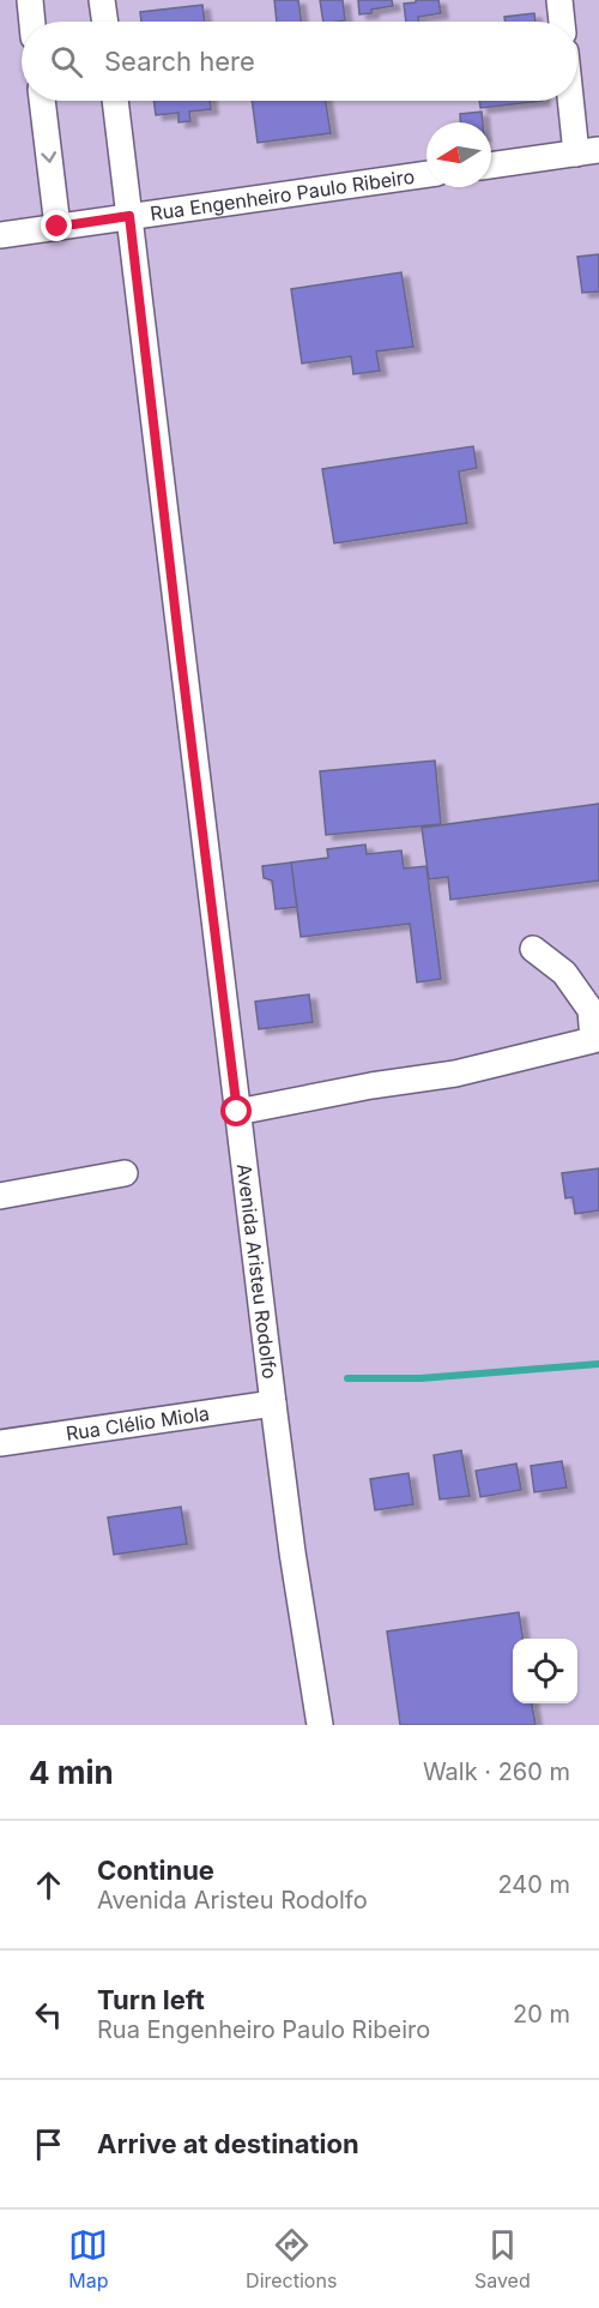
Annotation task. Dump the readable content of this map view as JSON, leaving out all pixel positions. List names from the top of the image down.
{
  "streets": {
    "street": ["Rua Engenheiro Paulo Ribeiro", "Avenida Aristeu Rodolfo", "Rua Clélio Miola"]
  },
  "crossings": [
    ["Rua Engenheiro Paulo Ribeiro", "Avenida Aristeu Rodolfo"],
    ["Avenida Aristeu Rodolfo", "Rua Clélio Miola"]
  ],
  "north": "left",
  "page": {
    "search": "Search here",
    "heading": ["4 min", "Walk · 260 m"],
    "list": [
      ["Continue", "Avenida Aristeu Rodolfo", "240 m"],
      ["Turn left", "Rua Engenheiro Paulo Ribeiro", "20 m"],
      "Arrive at destination"
    ],
    "nav": ["Map", "Directions", "Saved"]
  }
}
